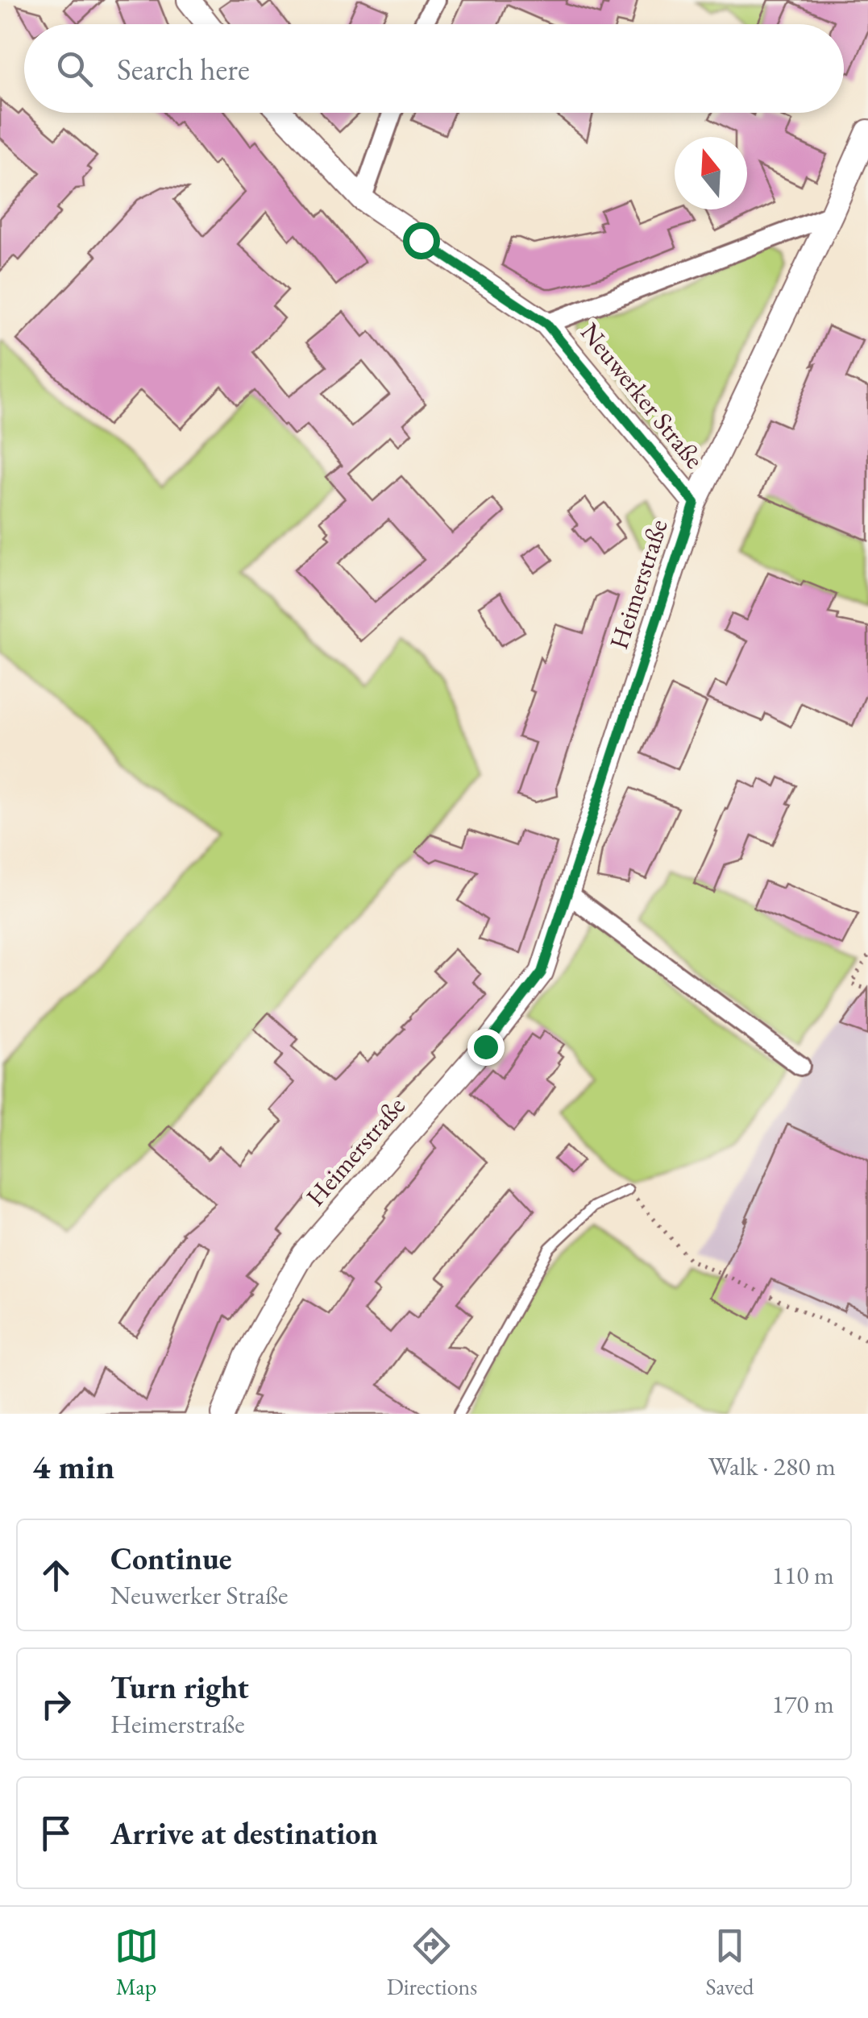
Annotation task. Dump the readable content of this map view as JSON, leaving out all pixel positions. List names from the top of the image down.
{
  "streets": {
    "street": ["Neuwerker Straße", "Heimerstraße"]
  },
  "crossings": [
    ["Neuwerker Straße", "Heimerstraße"]
  ],
  "north": "top",
  "page": {
    "search": "Search here",
    "heading": ["4 min", "Walk · 280 m"],
    "list": [
      ["Continue", "Neuwerker Straße", "110 m"],
      ["Turn right", "Heimerstraße", "170 m"],
      "Arrive at destination"
    ],
    "nav": ["Map", "Directions", "Saved"]
  }
}
